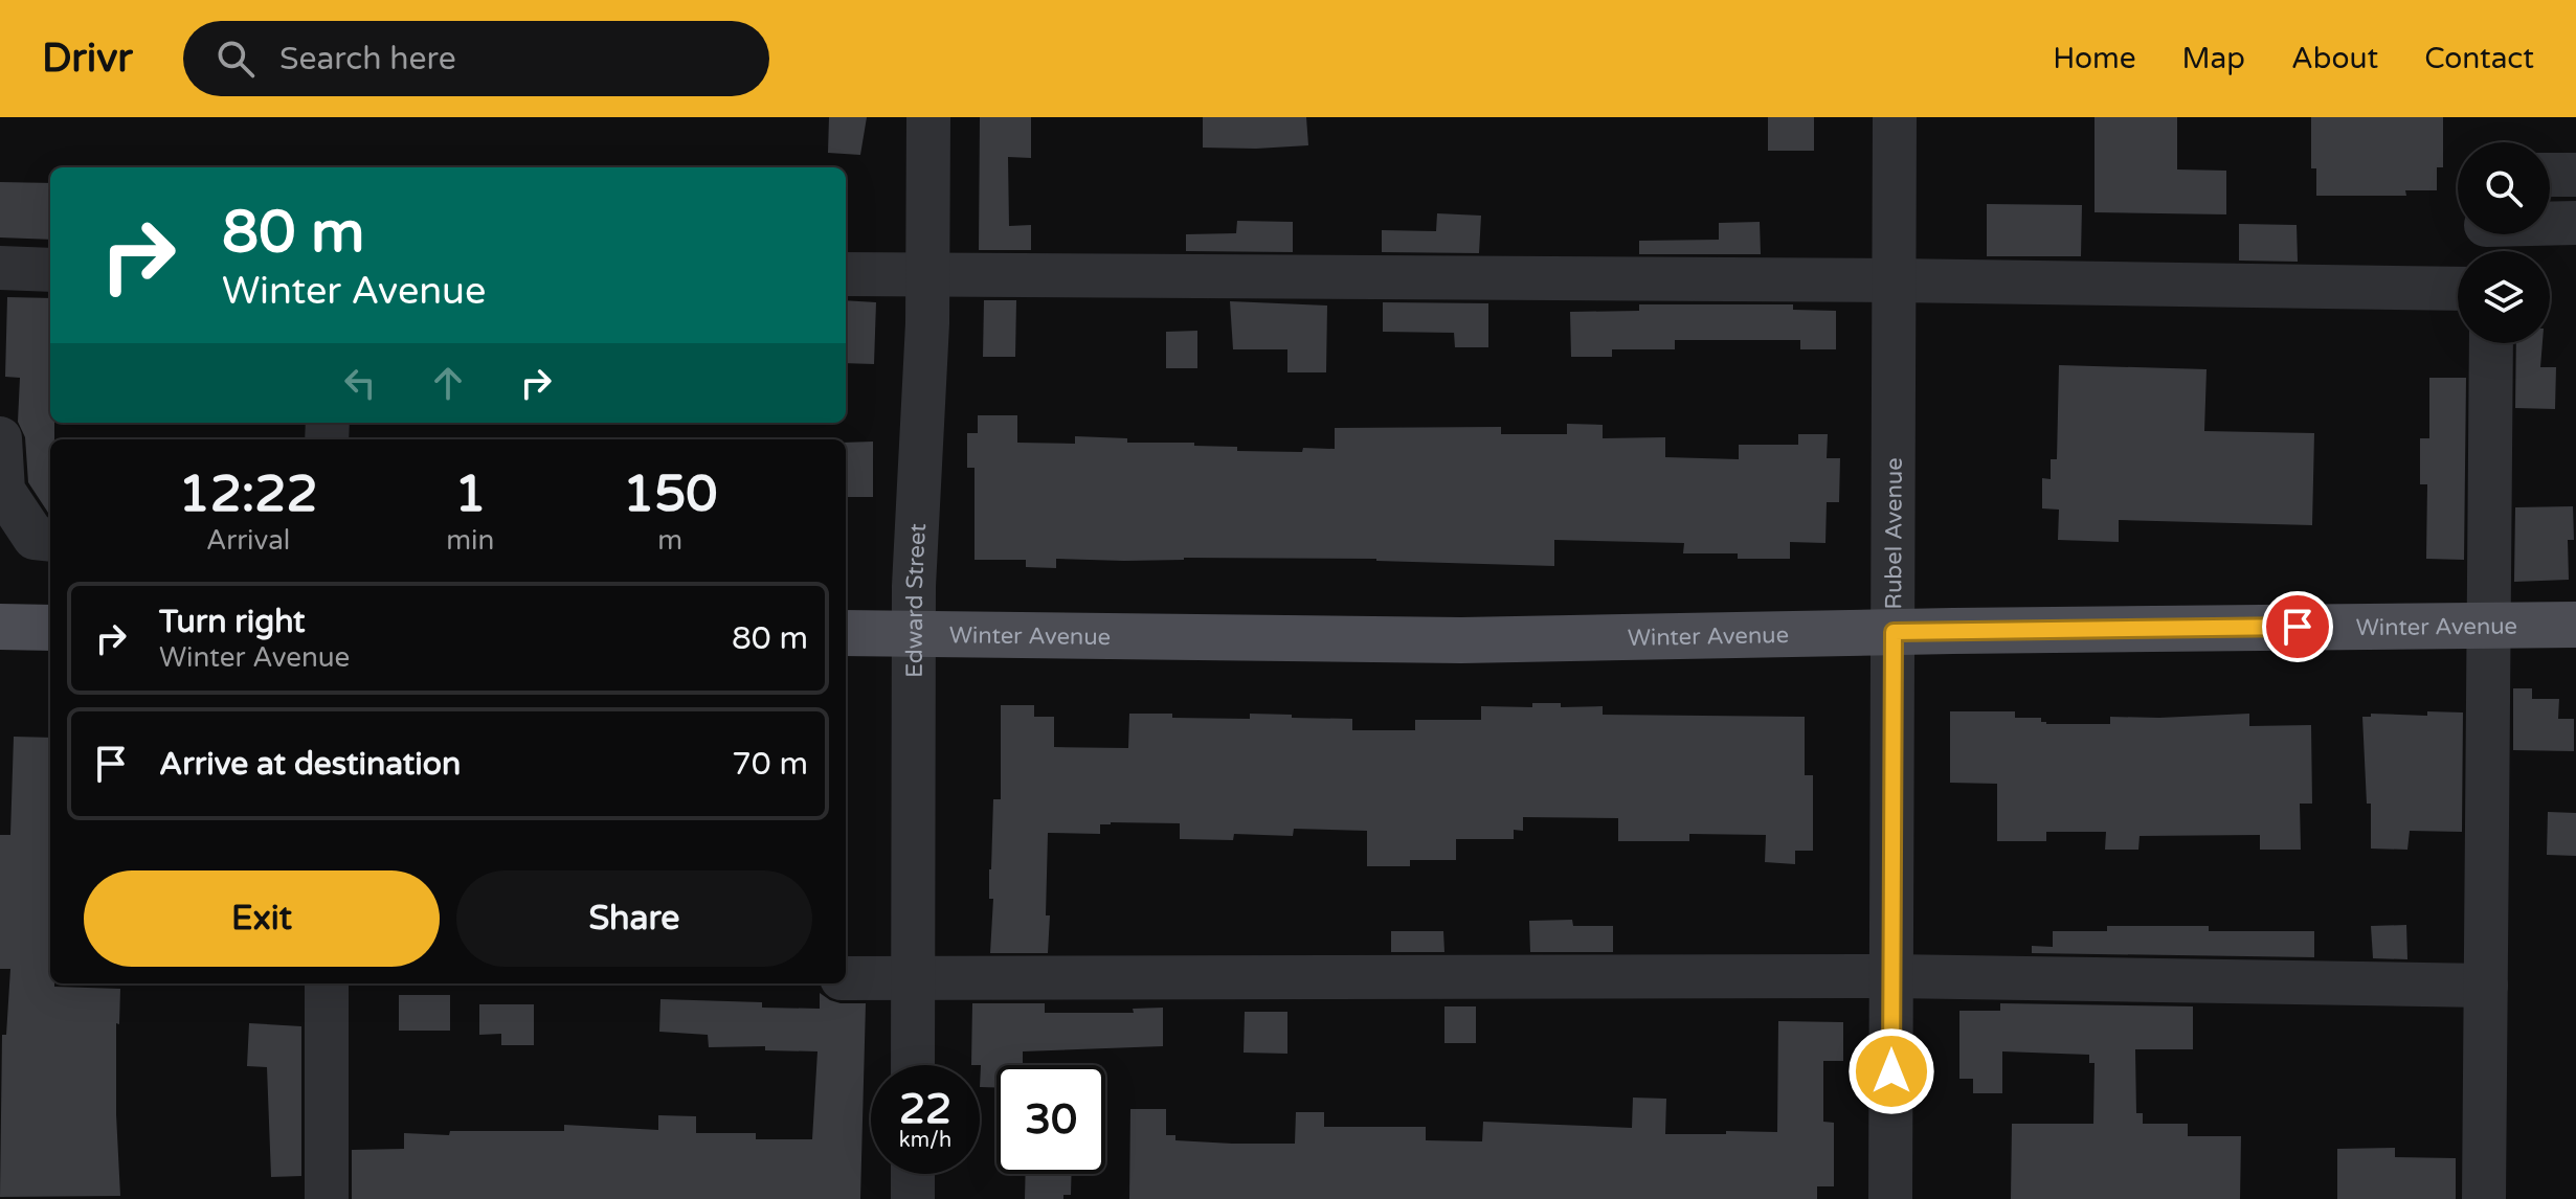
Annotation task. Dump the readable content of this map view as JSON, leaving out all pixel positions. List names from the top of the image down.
{
  "streets": {
    "main road": ["Winter Avenue"],
    "street": ["Rubel Avenue", "Edward Street"]
  },
  "crossings": [
    ["Rubel Avenue", "Winter Avenue"],
    ["Edward Street", "Winter Avenue"]
  ],
  "page": {
    "header": "Drivr",
    "search": "Search here",
    "nav": [
      "Home",
      "Map",
      "About",
      "Contact"
    ],
    "turn": ["80 m", "Winter Avenue"],
    "eta": [
      "12:22",
      "Arrival",
      "1",
      "min",
      "150",
      "m"
    ],
    "list": [
      {
        "name": "Turn right",
        "note": "Winter Avenue",
        "value": "80 m"
      },
      {
        "name": "Arrive at destination",
        "value": "70 m"
      }
    ],
    "buttons": ["Exit", "Share"],
    "speed": "22 km/h",
    "limit": "30"
  }
}
